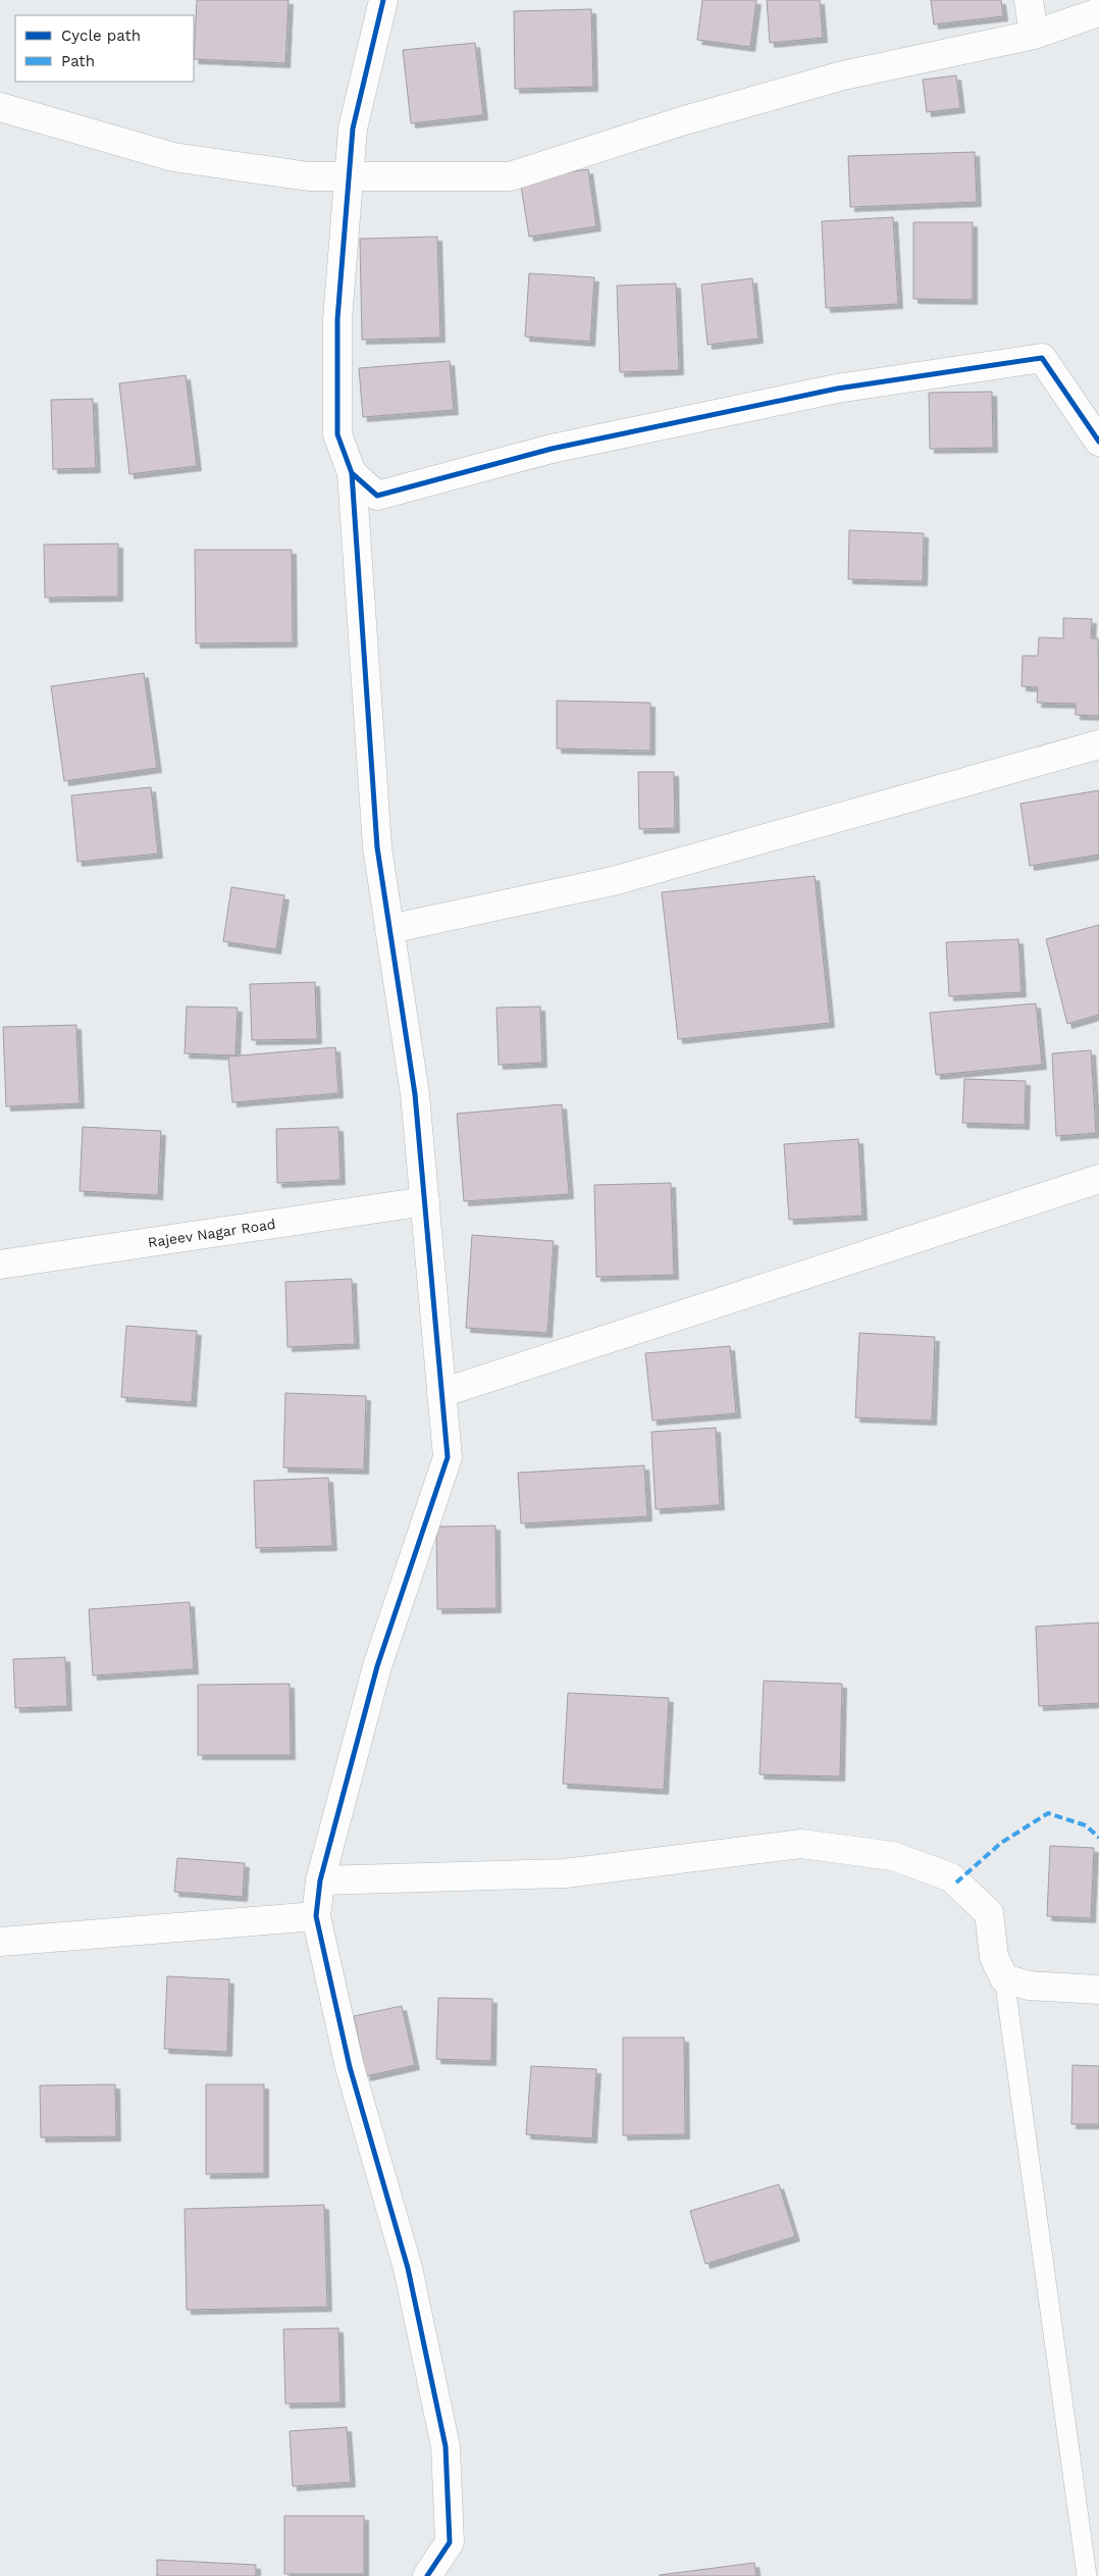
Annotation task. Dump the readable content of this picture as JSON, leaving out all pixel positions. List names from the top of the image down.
{
  "streets": {
    "street": ["Rajeev Nagar Road"]
  },
  "legend": ["Cycle path", "Path"]
}
